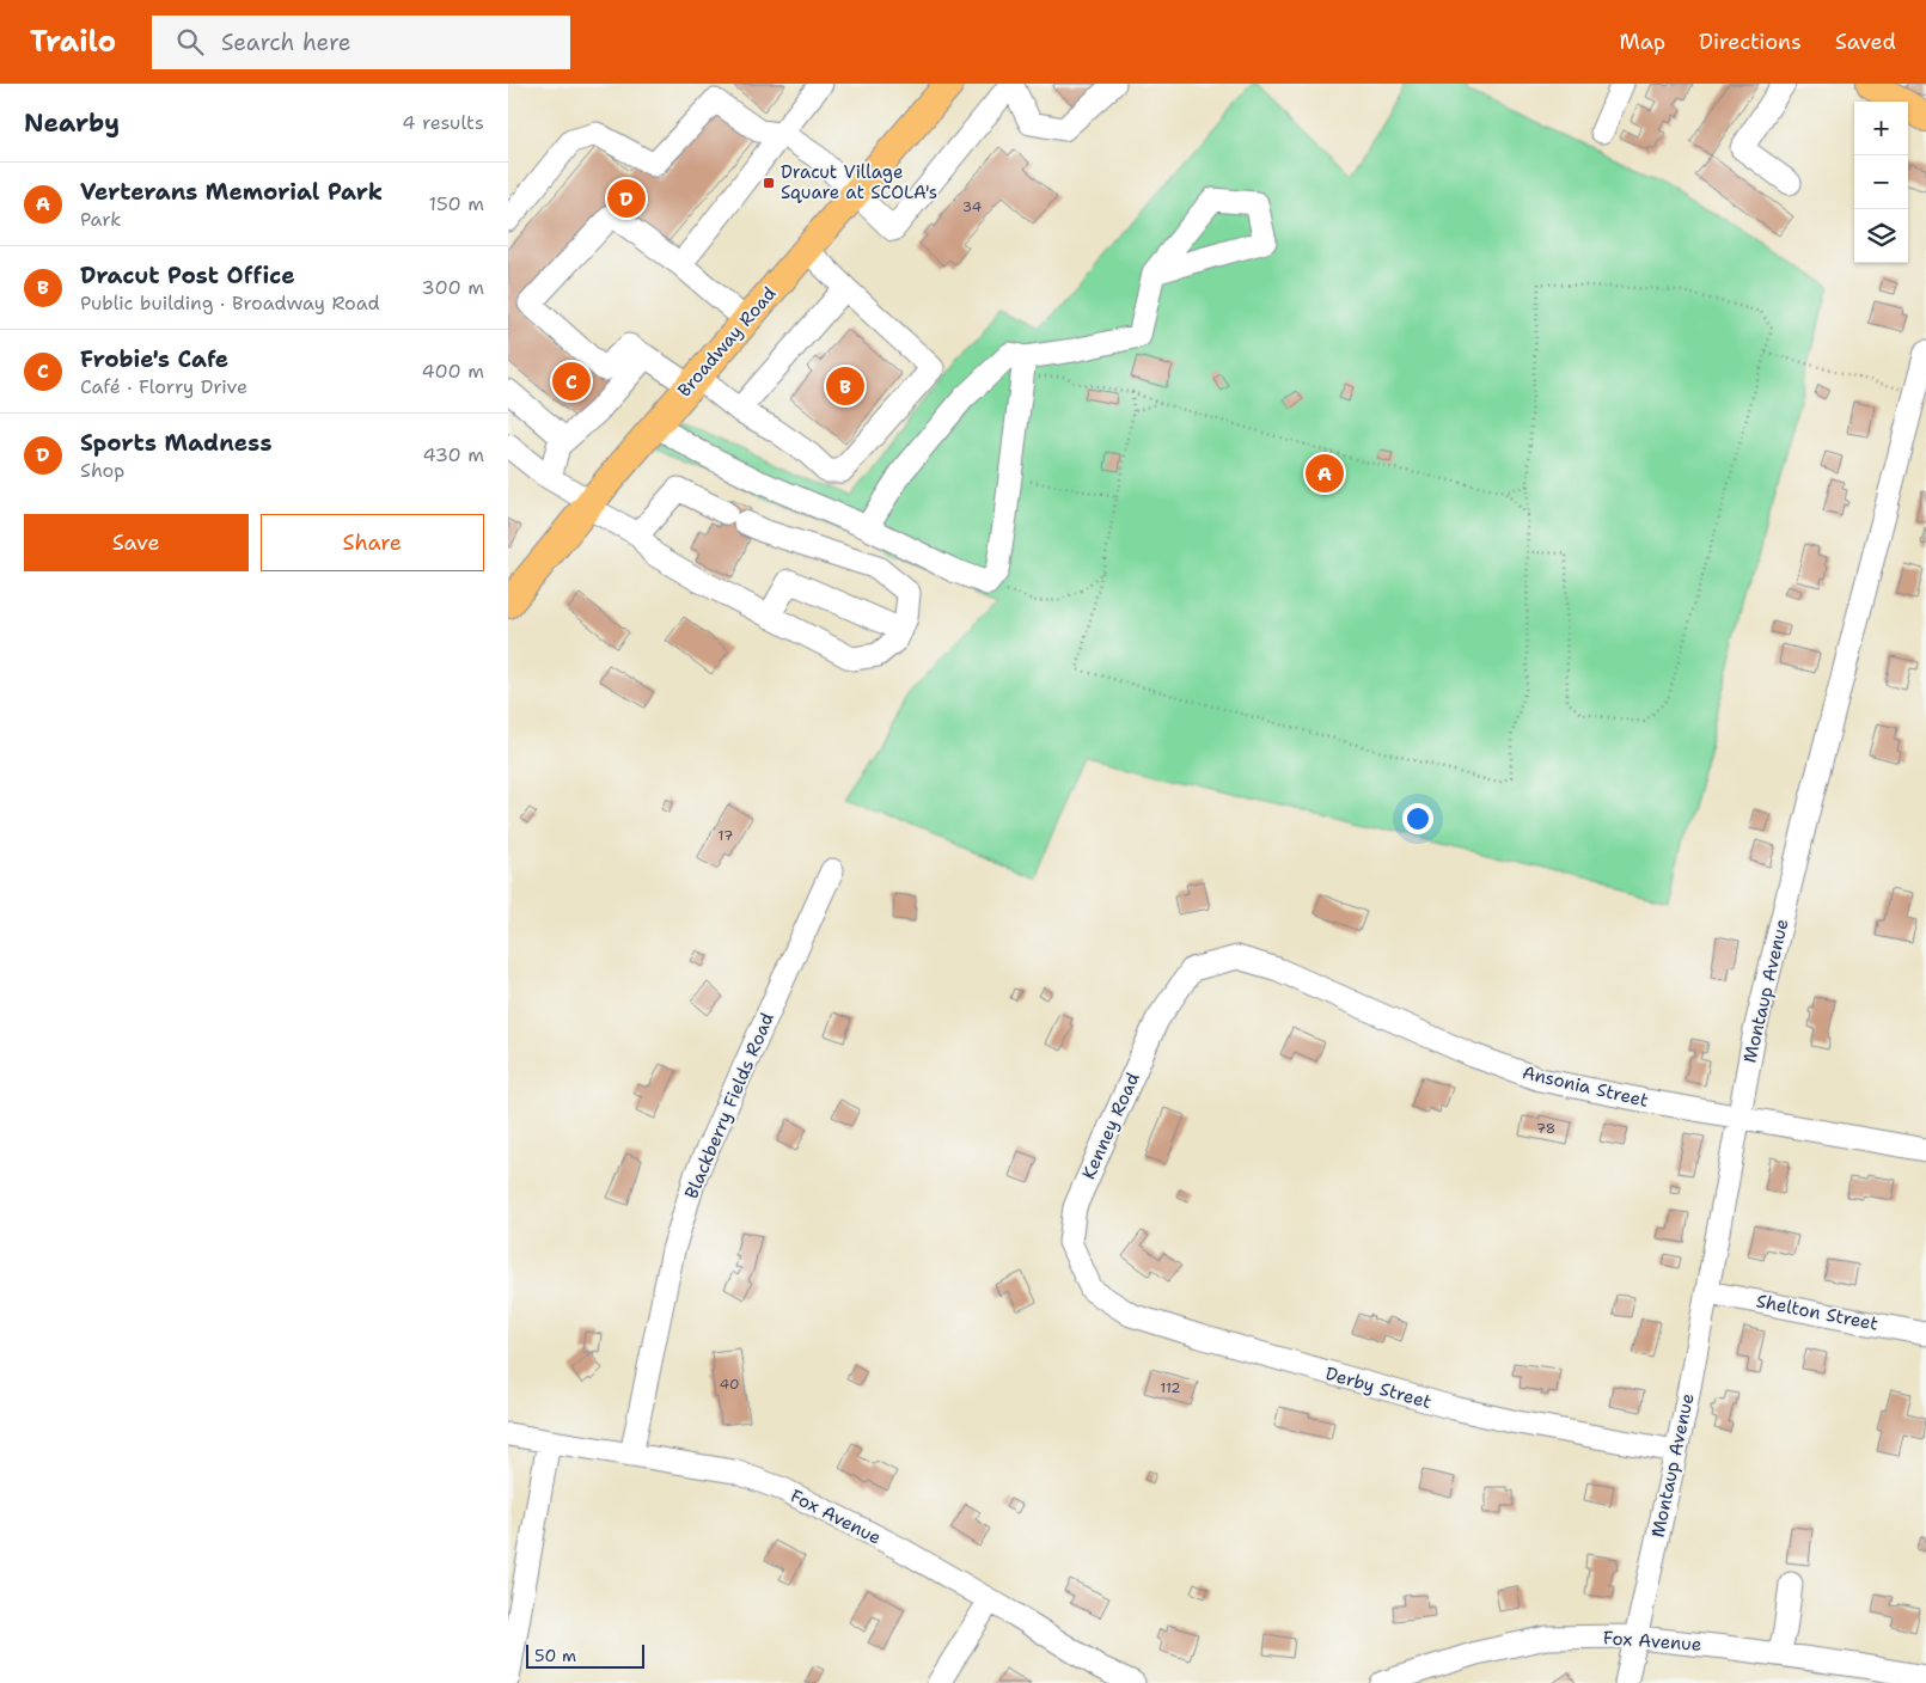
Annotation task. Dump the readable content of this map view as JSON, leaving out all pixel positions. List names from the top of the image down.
{
  "streets": {
    "main road": ["Broadway Road"],
    "street": [
      "Montaup Avenue",
      "Ansonia Street",
      "Blackberry Fields Road",
      "Kenney Road",
      "Shelton Street",
      "Derby Street",
      "Fox Avenue"
    ]
  },
  "crossings": [
    ["Montaup Avenue", "Ansonia Street"],
    ["Montaup Avenue", "Shelton Street"],
    ["Montaup Avenue", "Derby Street"],
    ["Montaup Avenue", "Fox Avenue"],
    ["Ansonia Street", "Kenney Road"],
    ["Blackberry Fields Road", "Fox Avenue"],
    ["Kenney Road", "Derby Street"]
  ],
  "places": {
    "transit": ["Dracut Village Square at SCOLA's"]
  },
  "house_numbers": [
    "34",
    "17",
    "78",
    "40",
    "112"
  ],
  "scale_bar": "50 m",
  "page": {
    "header": "Trailo",
    "search": "Search here",
    "nav": ["Map", "Directions", "Saved"],
    "heading": ["Nearby", "4 results"],
    "map_buttons": ["+", "−"],
    "list": [
      {
        "mark": "A",
        "name": "Verterans Memorial Park",
        "note": "Park",
        "value": "150 m"
      },
      {
        "mark": "B",
        "name": "Dracut Post Office",
        "note": "Public building · Broadway Road",
        "value": "300 m"
      },
      {
        "mark": "C",
        "name": "Frobie's Cafe",
        "note": "Café · Florry Drive",
        "value": "400 m"
      },
      {
        "mark": "D",
        "name": "Sports Madness",
        "note": "Shop",
        "value": "430 m"
      }
    ],
    "pins": [
      "D",
      "C",
      "B",
      "A"
    ],
    "buttons": ["Save", "Share"],
    "scale": "50 m"
  }
}
